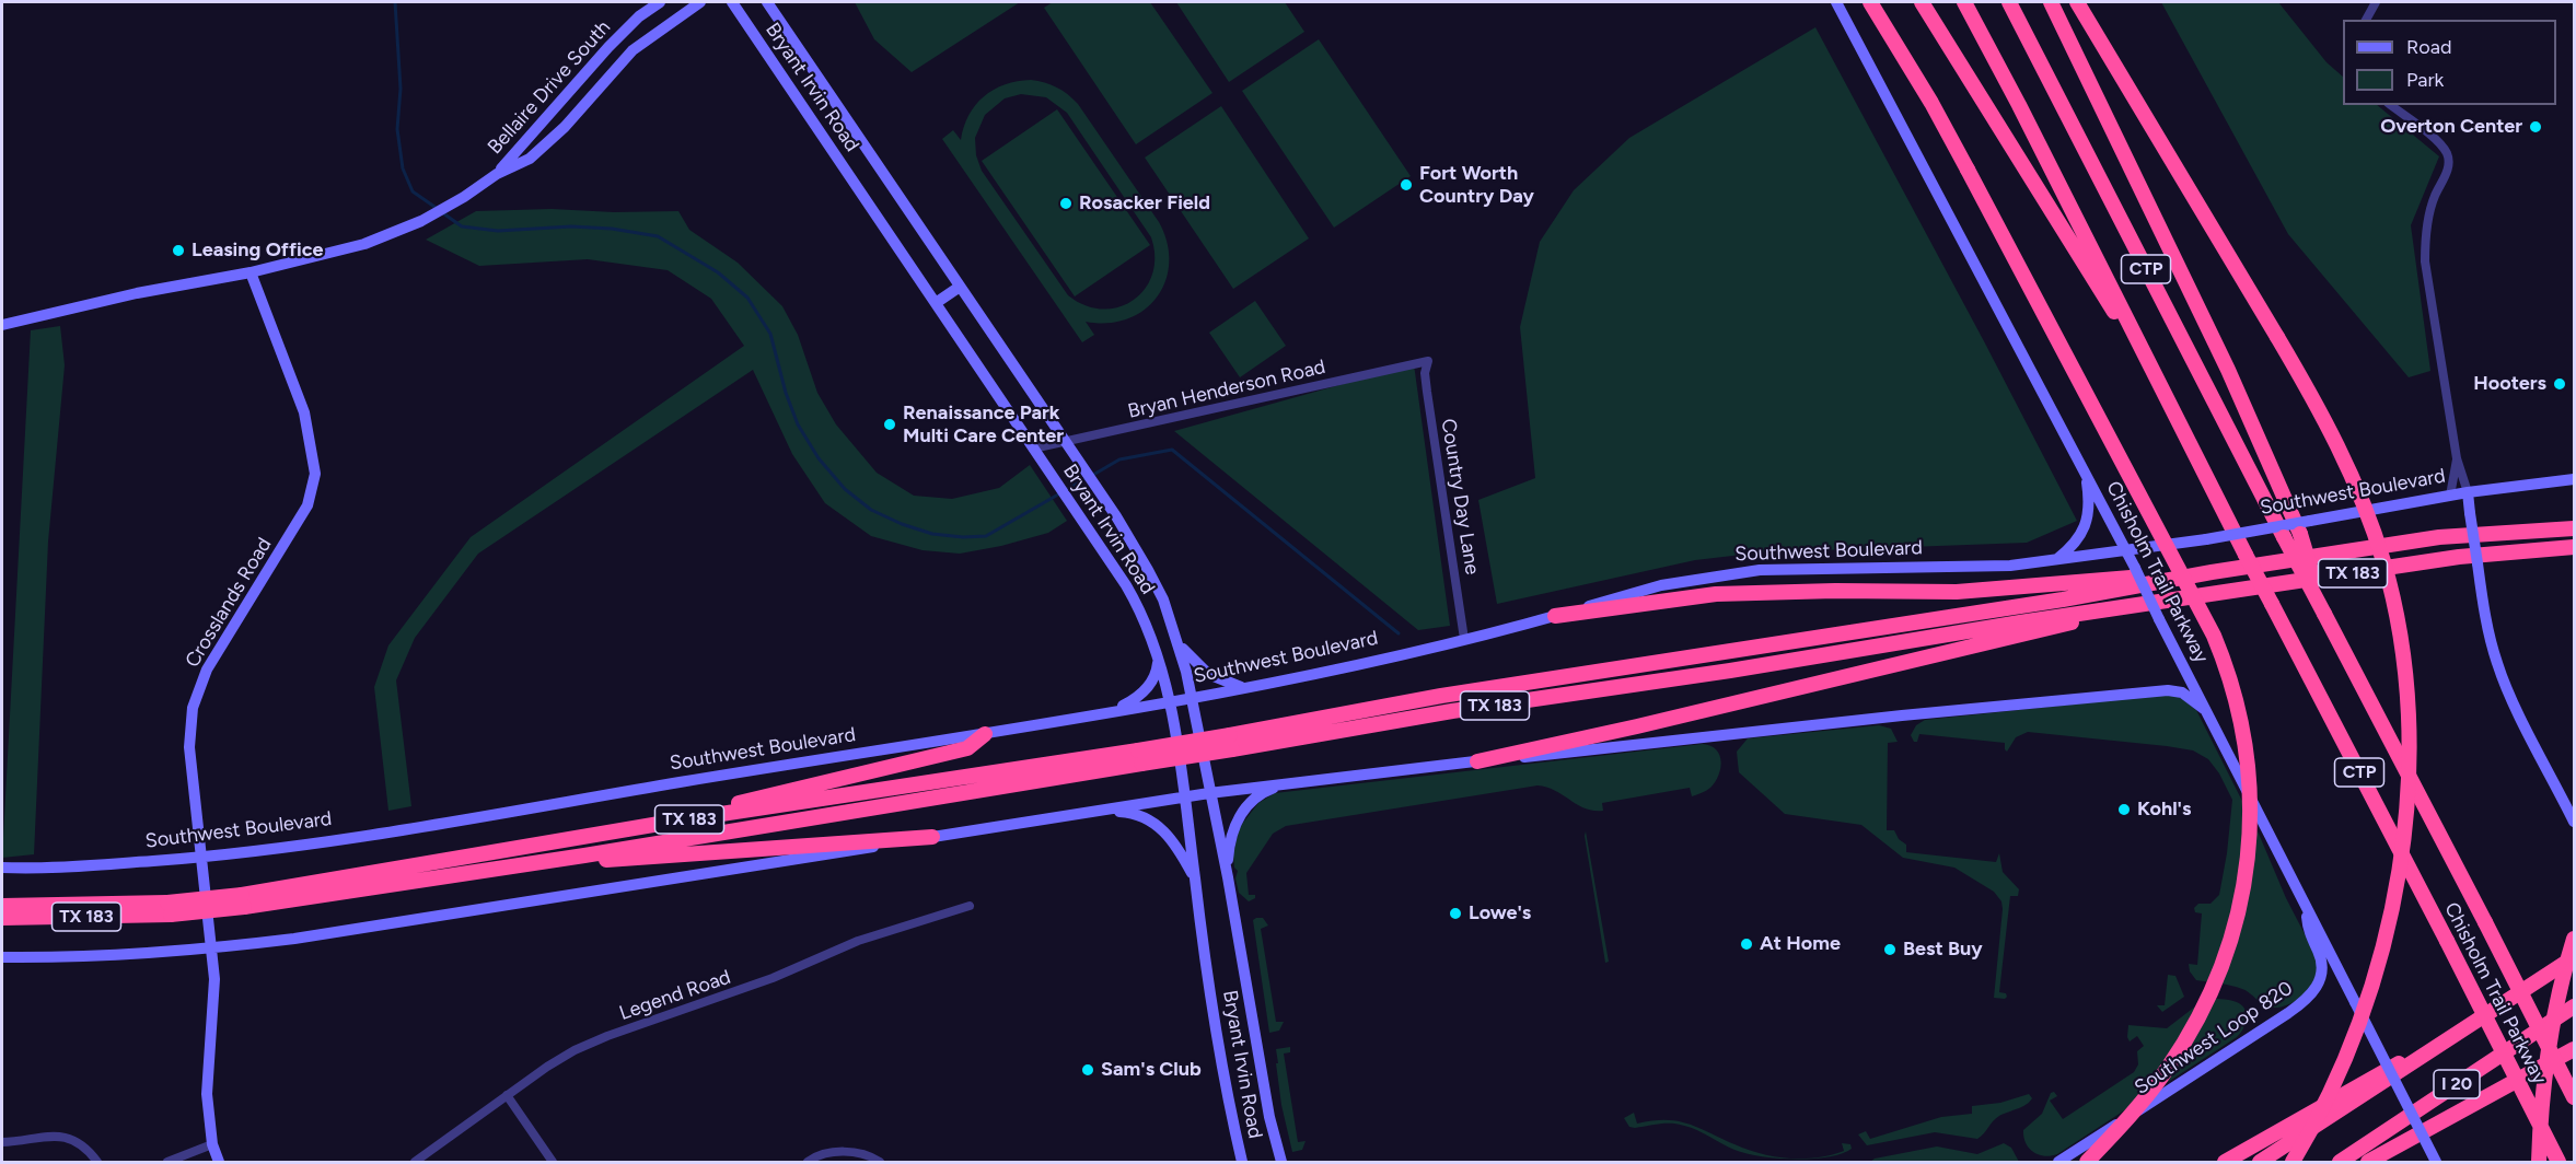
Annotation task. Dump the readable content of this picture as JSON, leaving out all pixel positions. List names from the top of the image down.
{
  "streets": {
    "highway": [
      "CTP",
      "Chisholm Trail Parkway",
      "TX 183",
      "I 20"
    ],
    "main road": [
      "Bellaire Drive South",
      "Bryant Irvin Road",
      "Southwest Boulevard",
      "Crosslands Road",
      "Southwest Loop 820"
    ],
    "street": ["Bryan Henderson Road", "Country Day Lane", "Legend Road"]
  },
  "crossings": [
    ["Bellaire Drive South", "Crosslands Road"],
    ["Bryant Irvin Road", "Bryan Henderson Road"],
    ["Bryant Irvin Road", "Southwest Boulevard"],
    ["Bryan Henderson Road", "Country Day Lane"],
    ["Southwest Boulevard", "Country Day Lane"],
    ["Southwest Boulevard", "Chisholm Trail Parkway"],
    ["Southwest Boulevard", "Crosslands Road"],
    ["Chisholm Trail Parkway", "Southwest Loop 820"]
  ],
  "places": [
    "Overton Center",
    "Fort Worth Country Day",
    "Rosacker Field",
    "Leasing Office",
    "Hooters",
    "Renaissance Park Multi Care Center",
    "Kohl's",
    "Lowe's",
    "At Home",
    "Best Buy",
    "Sam's Club"
  ],
  "legend": ["Road", "Park"]
}
